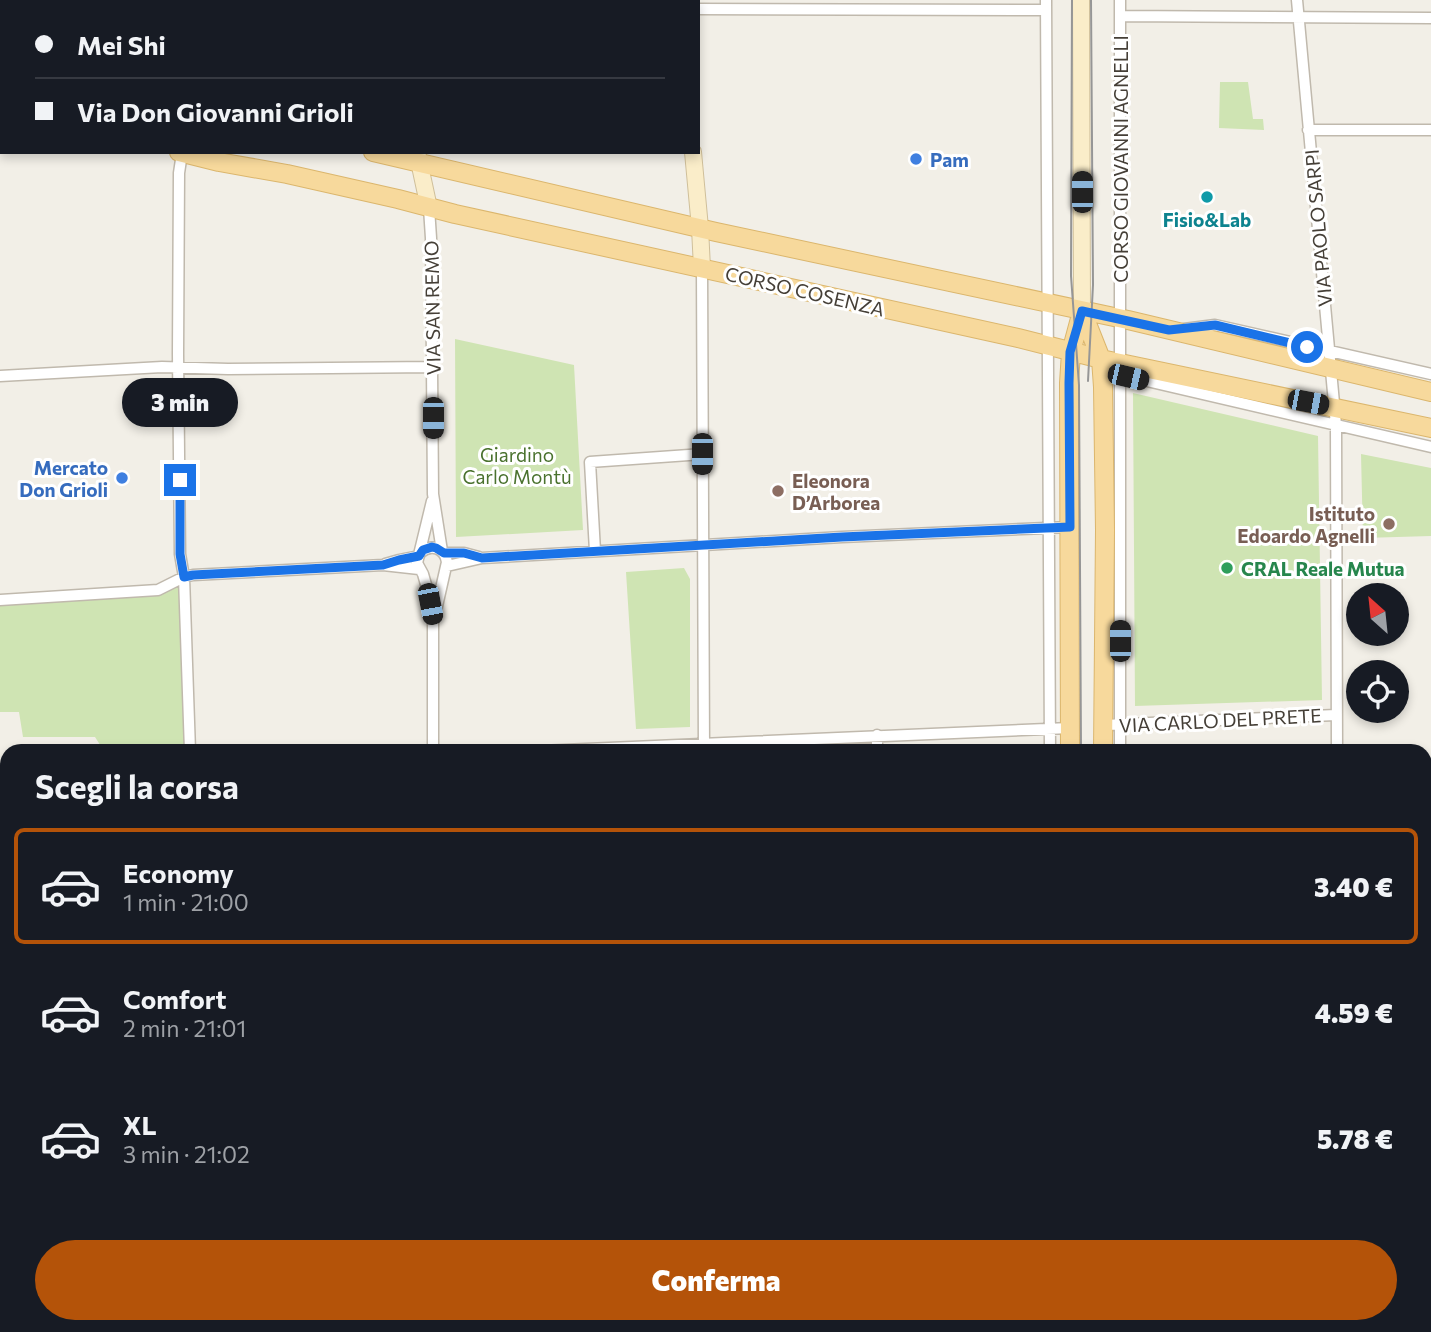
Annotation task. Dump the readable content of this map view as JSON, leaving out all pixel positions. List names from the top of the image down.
{
  "streets": {
    "main road": ["CORSO GIOVANNI AGNELLI", "CORSO COSENZA", "VIA SAN REMO"],
    "street": ["VIA PAOLO SARPI", "VIA CARLO DEL PRETE"]
  },
  "crossings": [
    ["CORSO GIOVANNI AGNELLI", "CORSO COSENZA"],
    ["CORSO GIOVANNI AGNELLI", "VIA CARLO DEL PRETE"],
    ["VIA PAOLO SARPI", "CORSO COSENZA"],
    ["VIA PAOLO SARPI", "VIA CARLO DEL PRETE"],
    ["CORSO COSENZA", "VIA SAN REMO"]
  ],
  "parks": ["Giardino Carlo Montù"],
  "places": [
    "Pam",
    "Fisio&Lab",
    "Mercato Don Grioli",
    "Eleonora D’Arborea",
    "Istituto Edoardo Agnelli",
    "CRAL Reale Mutua"
  ],
  "north": "top left",
  "page": {
    "banner": ["Mei Shi", "Via Don Giovanni Grioli"],
    "bubble": "3 min",
    "heading": "Scegli la corsa",
    "list": [
      {
        "name": "Economy",
        "note": "1 min · 21:00",
        "value": "3.40 €"
      },
      {
        "name": "Comfort",
        "note": "2 min · 21:01",
        "value": "4.59 €"
      },
      {
        "name": "XL",
        "note": "3 min · 21:02",
        "value": "5.78 €"
      }
    ],
    "buttons": "Conferma"
  }
}
